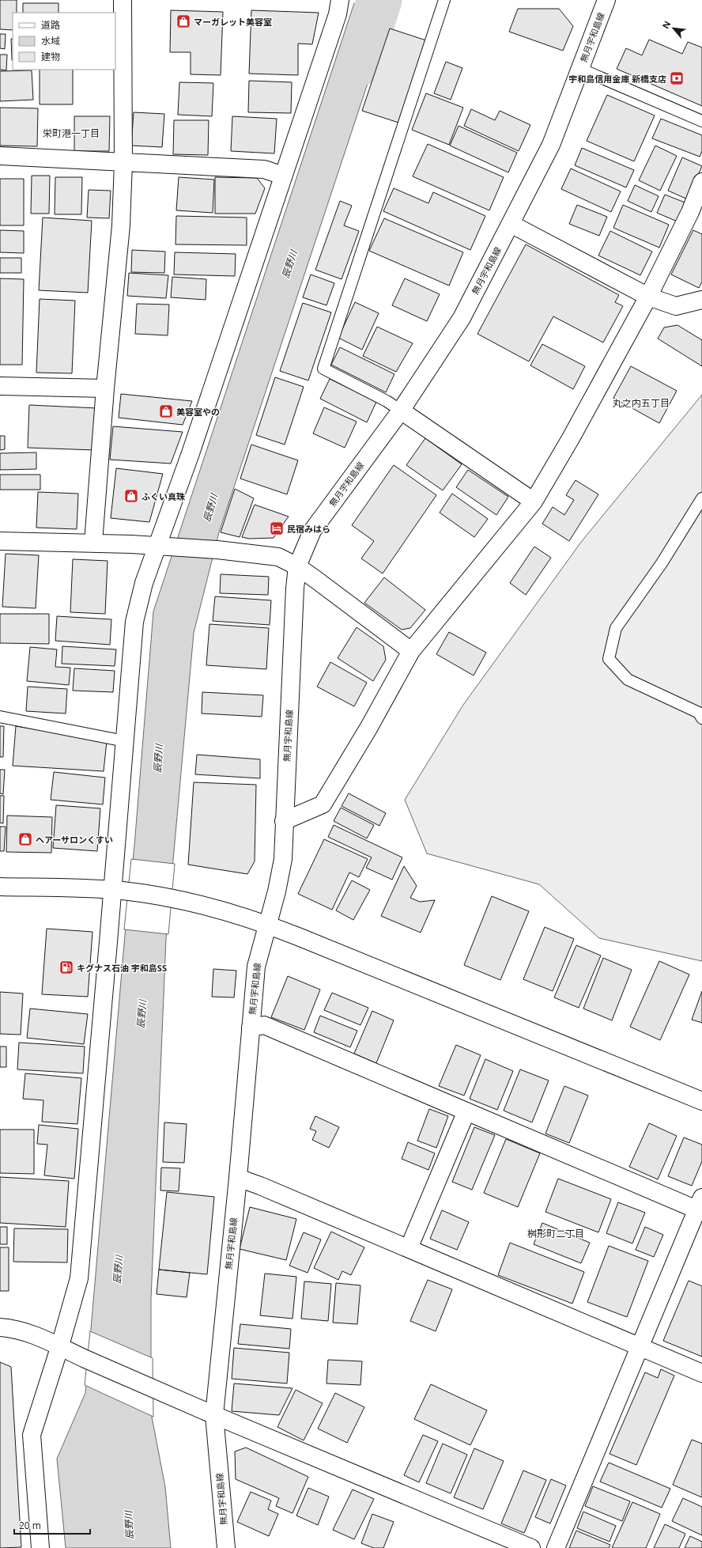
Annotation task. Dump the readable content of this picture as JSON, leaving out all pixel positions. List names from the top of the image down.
{
  "streets": {
    "street": ["無月宇和島線"]
  },
  "districts": ["栄町港一丁目", "丸之内五丁目", "桝形町二丁目"],
  "water": ["辰野川"],
  "places": {
    "shop": [
      "マーガレット美容室",
      "美容室やの",
      "ふくい真珠",
      "ヘアーサロンくすい"
    ],
    "bank": ["宇和島信用金庫 新橋支店"],
    "hotel": ["民宿みはら"],
    "fuel station": ["キグナス石油 宇和島SS"]
  },
  "legend": ["道路", "水域", "建物"],
  "scale_bar": "20 m",
  "north": "top left"
}
